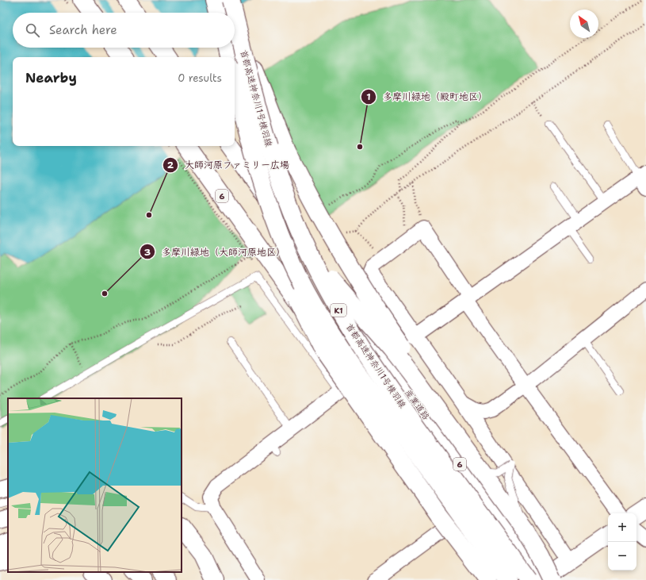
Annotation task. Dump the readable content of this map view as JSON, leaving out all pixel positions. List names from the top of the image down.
{
  "streets": {
    "main road": [
      "首都高速神奈川1号横羽線",
      "6",
      "K1",
      "産業道路"
    ]
  },
  "crossings": [
    ["首都高速神奈川1号横羽線", "6"],
    ["首都高速神奈川1号横羽線", "産業道路"],
    ["6", "産業道路"]
  ],
  "places": ["多摩川緑地（殿町地区）", "大師河原ファミリー広場", "多摩川緑地（大師河原地区）"],
  "north": "top left",
  "page": {
    "search": "Search here",
    "heading": ["Nearby", "0 results"],
    "map_buttons": ["+", "−"]
  }
}
